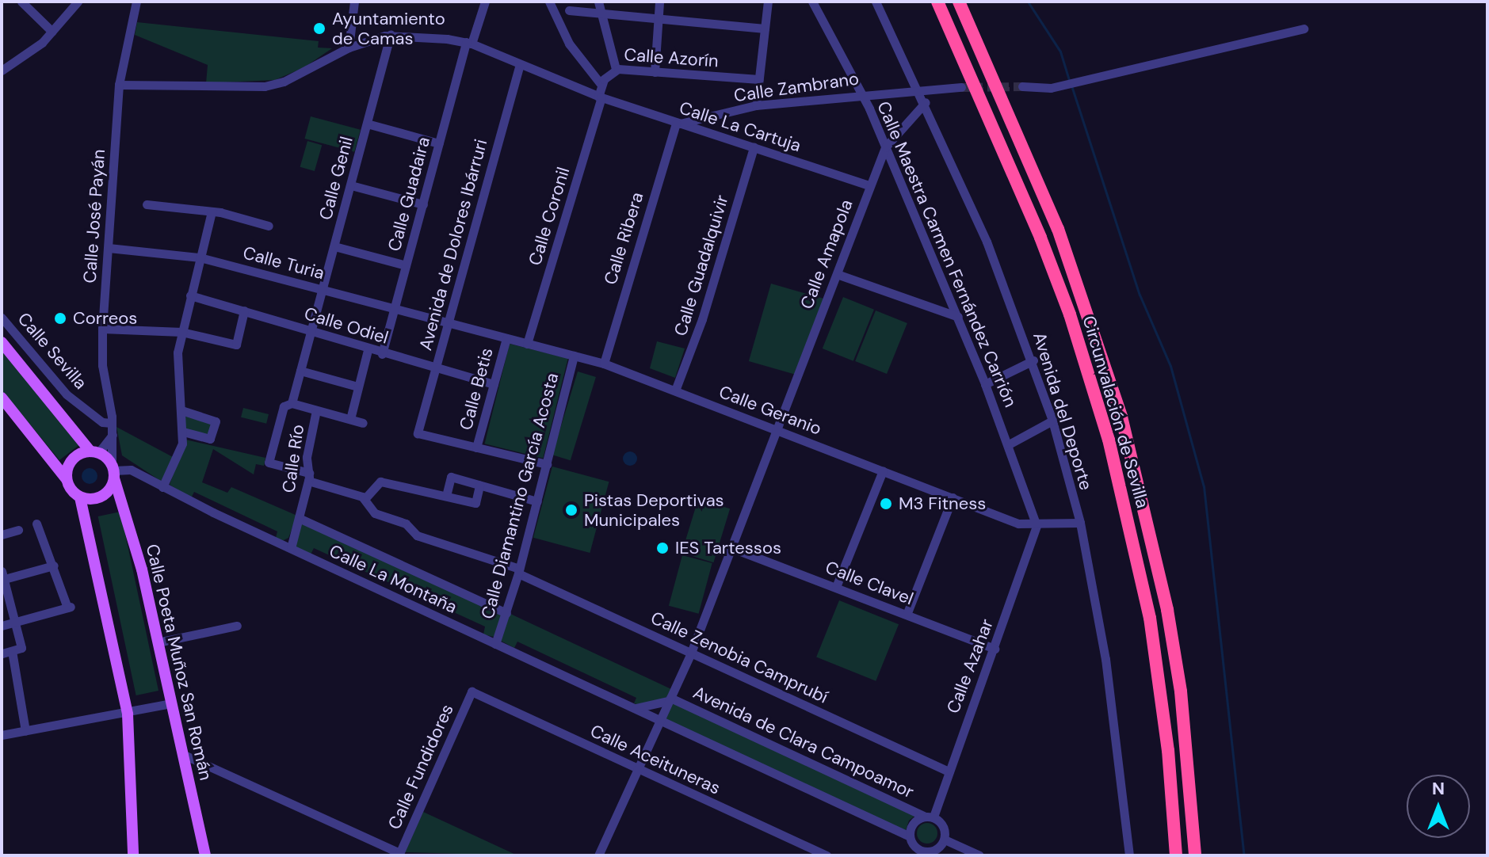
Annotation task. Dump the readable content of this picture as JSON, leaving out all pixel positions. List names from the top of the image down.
{
  "streets": {
    "highway": ["Circunvalación de Sevilla"],
    "main road": ["Calle Poeta Muñoz San Román"],
    "street": [
      "Calle Azorín",
      "Calle Zambrano",
      "Calle La Cartuja",
      "Calle Genil",
      "Calle Guadaira",
      "Calle José Payán",
      "Calle Coronil",
      "Calle Ribera",
      "Avenida de Dolores Ibárruri",
      "Calle Amapola",
      "Calle Maestra Carmen Fernández Carrión",
      "Calle Turia",
      "Calle Guadalquivir",
      "Calle Odiel",
      "Calle Sevilla",
      "Calle Betis",
      "Calle Geranio",
      "Avenida del Deporte",
      "Calle Río",
      "Calle Diamantino García Acosta",
      "Calle La Montaña",
      "Calle Clavel",
      "Calle Zenobia Camprubí",
      "Calle Azahar",
      "Avenida de Clara Campoamor",
      "Calle Aceituneras",
      "Calle Fundidores"
    ]
  },
  "crossings": [
    ["Calle Zambrano", "Calle La Cartuja"],
    ["Calle Zambrano", "Calle Ribera"],
    ["Calle Zambrano", "Calle Maestra Carmen Fernández Carrión"],
    ["Calle Zambrano", "Avenida del Deporte"],
    ["Calle La Cartuja", "Calle Genil"],
    ["Calle La Cartuja", "Calle Guadaira"],
    ["Calle La Cartuja", "Calle Coronil"],
    ["Calle La Cartuja", "Calle Ribera"],
    ["Calle La Cartuja", "Avenida de Dolores Ibárruri"],
    ["Calle La Cartuja", "Calle Amapola"],
    ["Calle La Cartuja", "Calle Guadalquivir"],
    ["Calle Genil", "Calle Turia"],
    ["Calle Genil", "Calle Odiel"],
    ["Calle Genil", "Calle Río"],
    ["Calle Guadaira", "Calle Turia"],
    ["Calle Guadaira", "Calle Odiel"],
    ["Calle José Payán", "Calle Turia"],
    ["Calle José Payán", "Calle Sevilla"],
    ["Calle José Payán", "Calle La Montaña"],
    ["Calle José Payán", "Calle Poeta Muñoz San Román"],
    ["Calle Coronil", "Calle Geranio"],
    ["Calle Ribera", "Calle Geranio"],
    ["Avenida de Dolores Ibárruri", "Calle Turia"],
    ["Avenida de Dolores Ibárruri", "Calle Odiel"],
    ["Avenida de Dolores Ibárruri", "Calle Betis"],
    ["Avenida de Dolores Ibárruri", "Calle Geranio"],
    ["Calle Amapola", "Calle Maestra Carmen Fernández Carrión"],
    ["Calle Amapola", "Calle Geranio"],
    ["Calle Amapola", "Avenida del Deporte"],
    ["Calle Amapola", "Calle La Montaña"],
    ["Calle Amapola", "Calle Clavel"],
    ["Calle Amapola", "Calle Zenobia Camprubí"],
    ["Calle Amapola", "Avenida de Clara Campoamor"],
    ["Calle Amapola", "Calle Aceituneras"],
    ["Calle Maestra Carmen Fernández Carrión", "Calle Geranio"],
    ["Calle Maestra Carmen Fernández Carrión", "Calle Azahar"],
    ["Calle Turia", "Calle Geranio"],
    ["Calle Guadalquivir", "Calle Geranio"],
    ["Calle Odiel", "Calle Betis"],
    ["Calle Betis", "Calle Geranio"],
    ["Calle Geranio", "Avenida del Deporte"],
    ["Calle Geranio", "Calle Diamantino García Acosta"],
    ["Calle Geranio", "Calle Azahar"],
    ["Calle Río", "Calle La Montaña"],
    ["Calle Diamantino García Acosta", "Calle La Montaña"],
    ["Calle Diamantino García Acosta", "Calle Zenobia Camprubí"],
    ["Calle La Montaña", "Calle Poeta Muñoz San Román"],
    ["Calle Clavel", "Calle Azahar"],
    ["Calle Zenobia Camprubí", "Calle Azahar"],
    ["Calle Azahar", "Avenida de Clara Campoamor"],
    ["Calle Aceituneras", "Calle Fundidores"]
  ],
  "places": [
    "Ayuntamiento de Camas",
    "Correos",
    "M3 Fitness",
    "Pistas Deportivas Municipales",
    "IES Tartessos"
  ],
  "north": "top"
}
